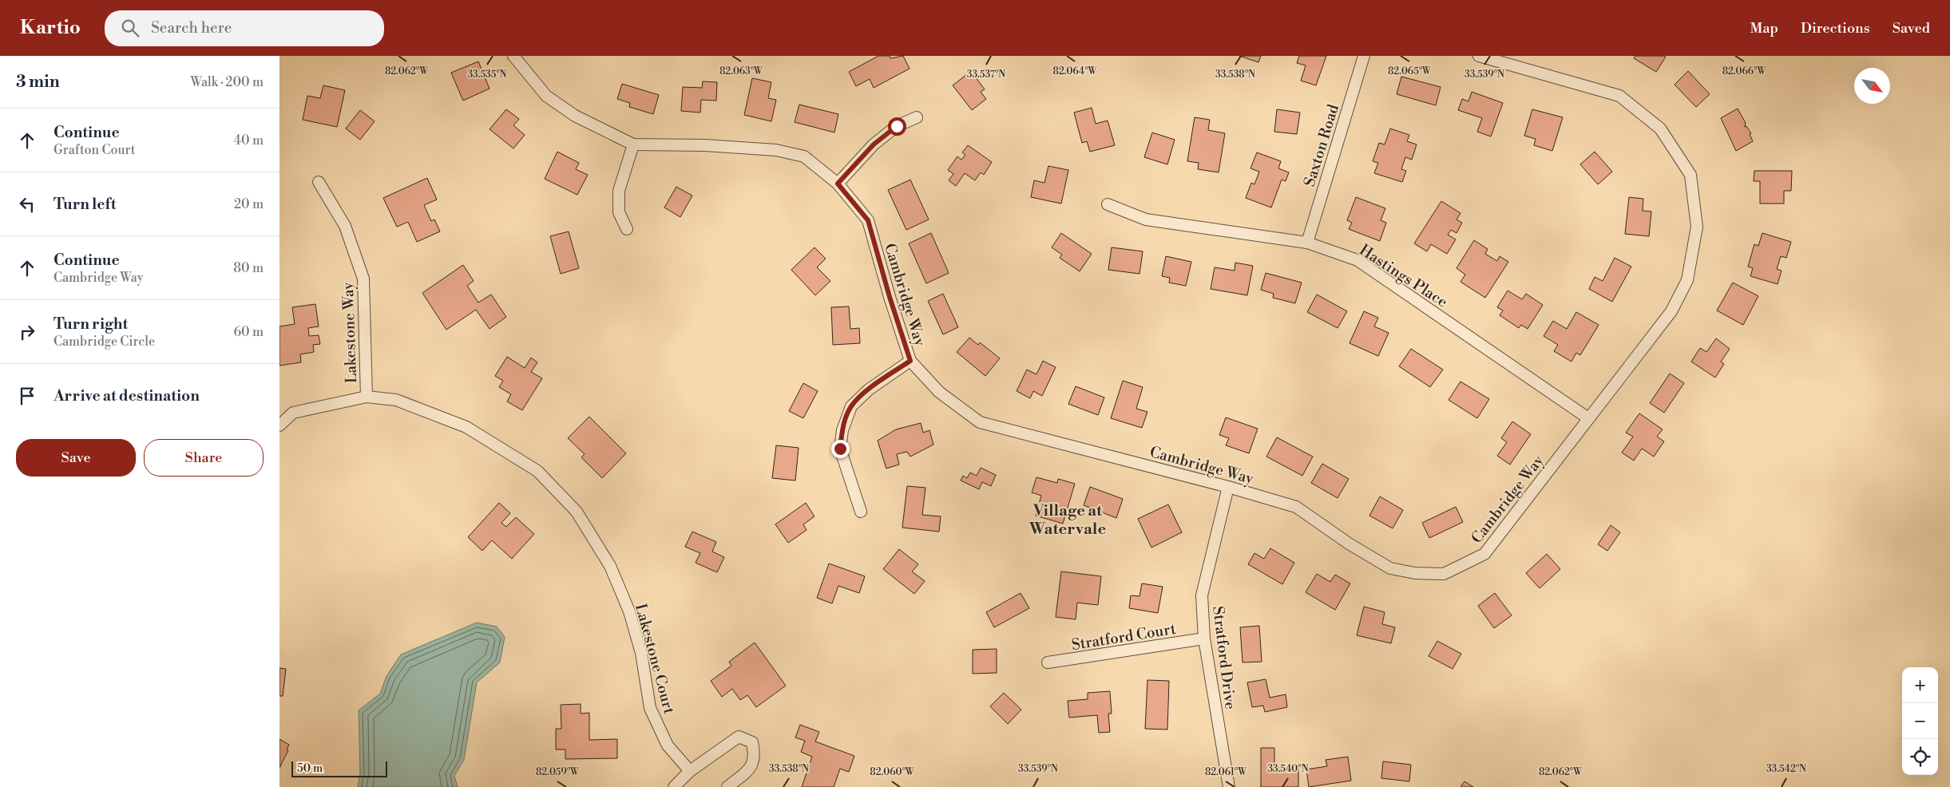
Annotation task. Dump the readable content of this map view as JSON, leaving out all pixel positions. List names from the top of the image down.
{
  "streets": {
    "street": [
      "Saxton Road",
      "Hastings Place",
      "Cambridge Way",
      "Lakestone Way",
      "Stratford Court",
      "Stratford Drive",
      "Lakestone Court"
    ]
  },
  "crossings": [
    ["Saxton Road", "Hastings Place"],
    ["Hastings Place", "Cambridge Way"],
    ["Cambridge Way", "Stratford Drive"],
    ["Lakestone Way", "Lakestone Court"],
    ["Stratford Court", "Stratford Drive"]
  ],
  "districts": ["Village at Watervale"],
  "scale_bar": "50 m",
  "north": "bottom right",
  "page": {
    "header": "Kartio",
    "search": "Search here",
    "nav": ["Map", "Directions", "Saved"],
    "heading": ["3 min", "Walk · 200 m"],
    "list": [
      ["Continue", "Grafton Court", "40 m"],
      ["Turn left", "20 m"],
      ["Continue", "Cambridge Way", "80 m"],
      ["Turn right", "Cambridge Circle", "60 m"],
      "Arrive at destination"
    ],
    "buttons": ["Save", "Share"],
    "map_buttons": ["+", "−"],
    "scale": "50 m"
  },
  "coordinates": [
    "82.062°W",
    "82.063°W",
    "82.066°W",
    "82.064°W",
    "82.065°W",
    "33.535°N",
    "33.537°N",
    "33.538°N",
    "33.539°N",
    "33.540°N",
    "33.542°N",
    "82.059°W",
    "82.060°W",
    "82.061°W"
  ]
}
